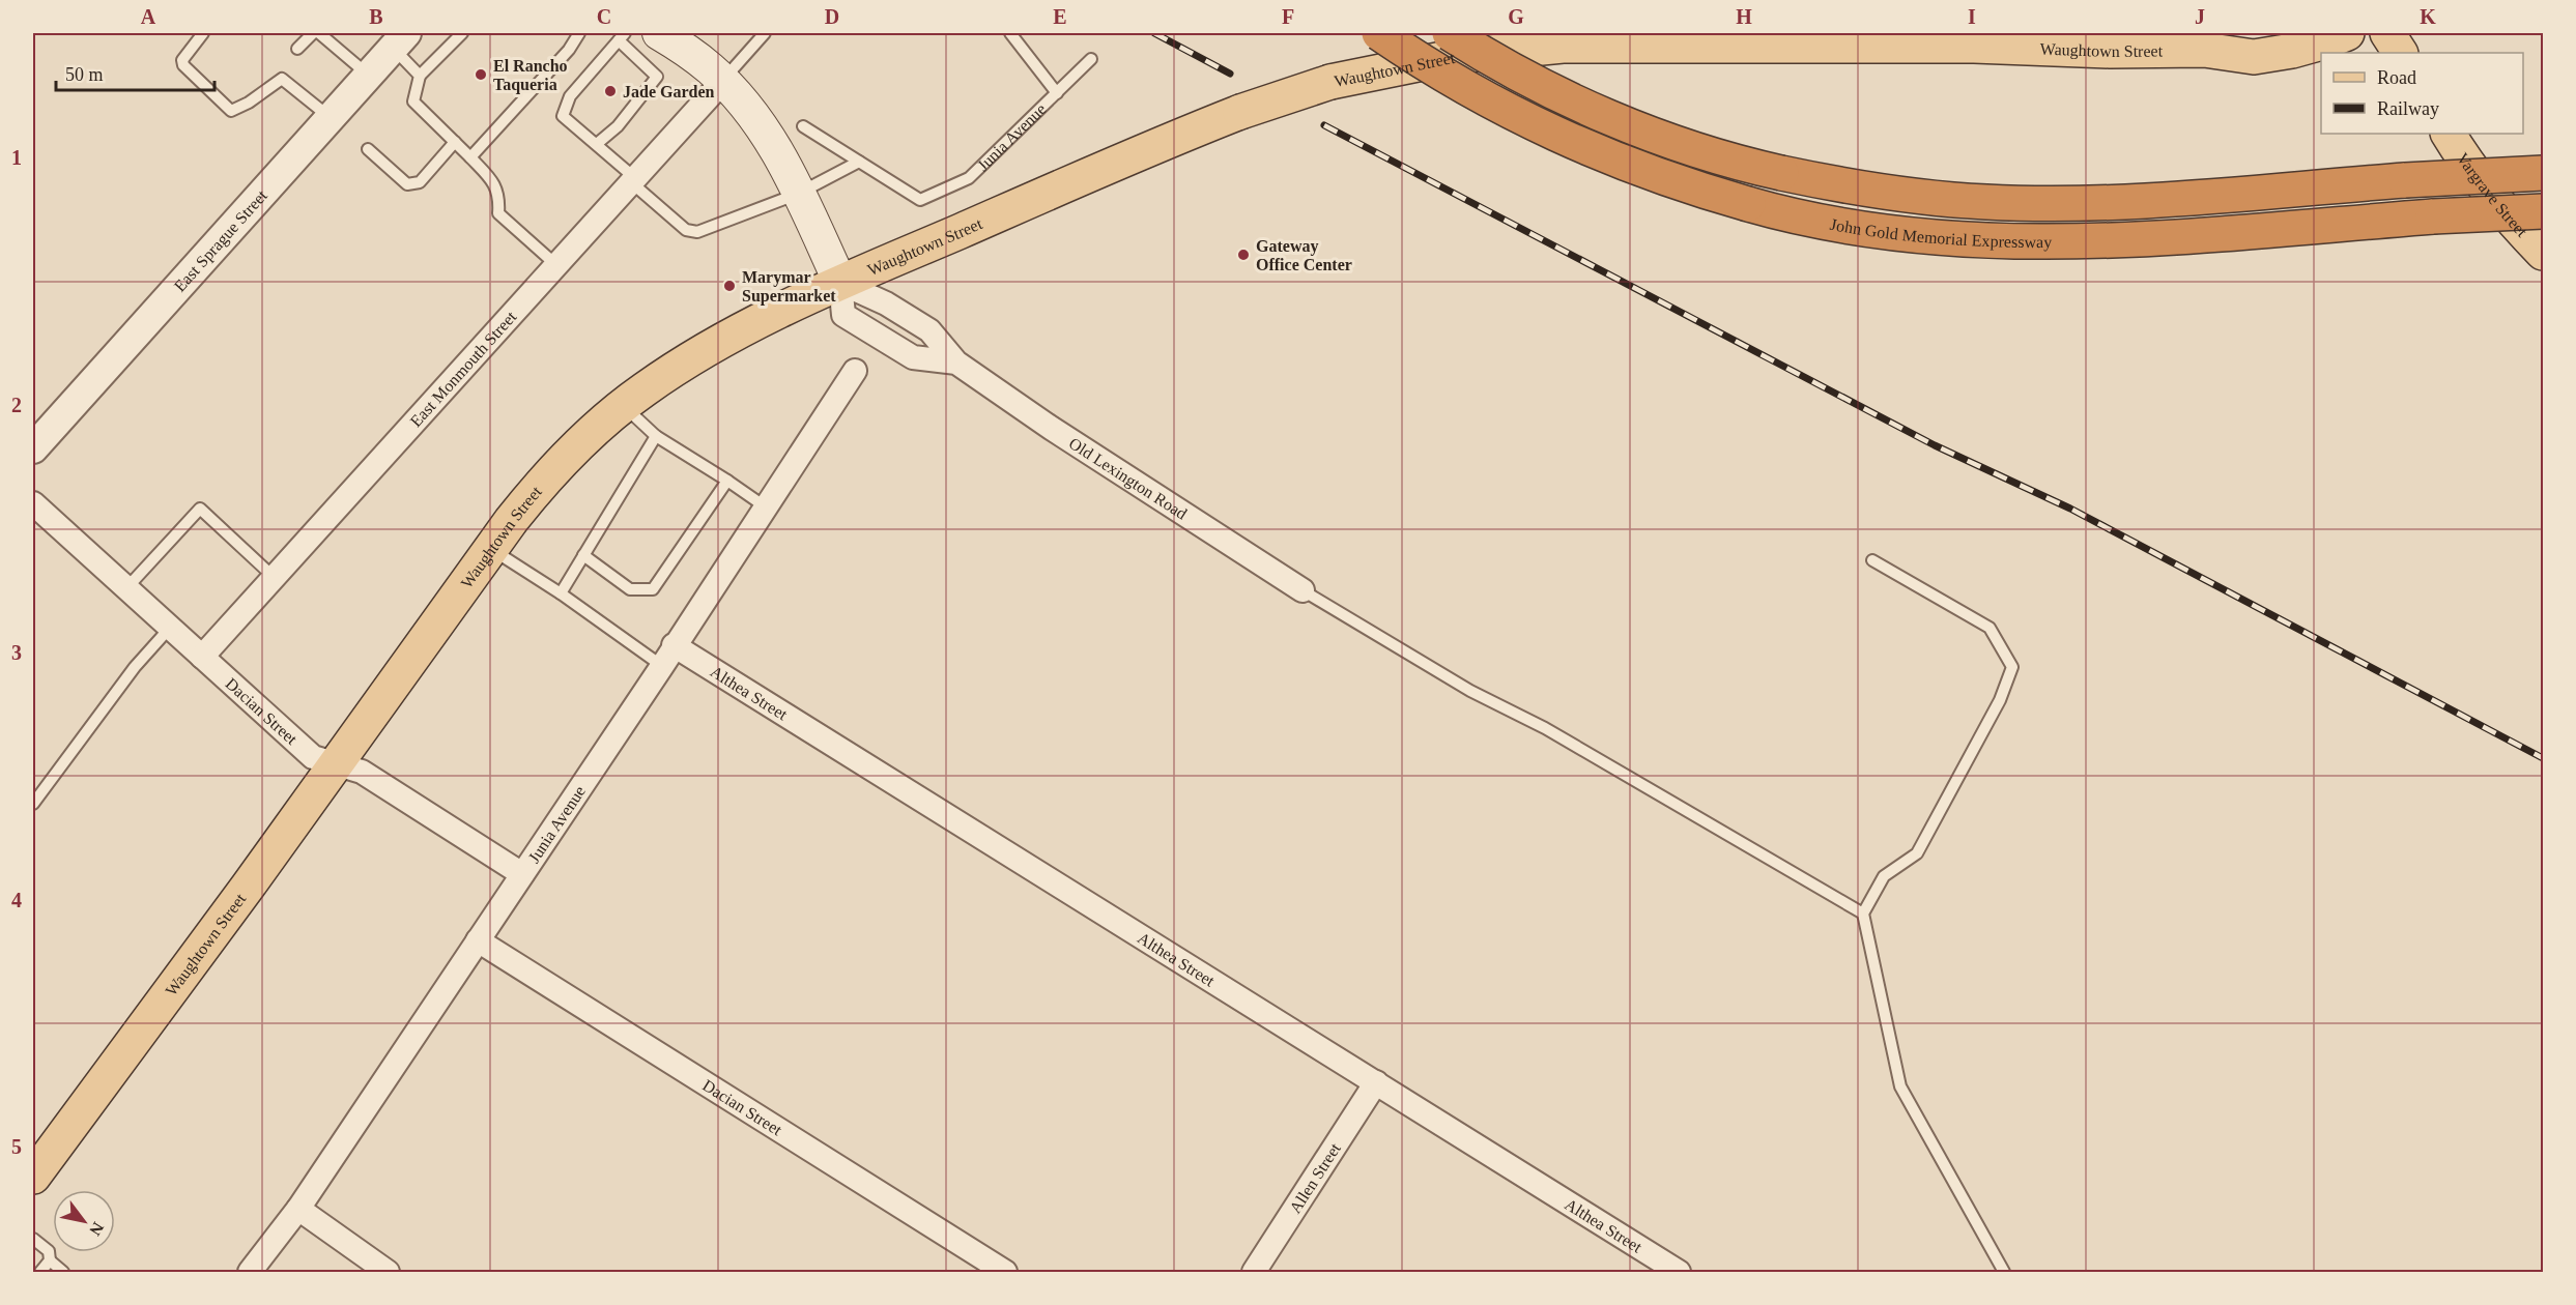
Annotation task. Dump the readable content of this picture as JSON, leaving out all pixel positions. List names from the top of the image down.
{
  "streets": {
    "highway": ["John Gold Memorial Expressway"],
    "main road": ["Waughtown Street", "Vargrave Street", "Old Lexington Road"],
    "street": [
      "Junia Avenue",
      "East Sprague Street",
      "East Monmouth Street",
      "Althea Street",
      "Dacian Street",
      "Allen Street"
    ]
  },
  "crossings": [
    ["Waughtown Street", "Old Lexington Road"],
    ["Waughtown Street", "Dacian Street"],
    ["Junia Avenue", "Althea Street"],
    ["Junia Avenue", "Dacian Street"],
    ["East Monmouth Street", "Old Lexington Road"],
    ["East Monmouth Street", "Dacian Street"],
    ["Althea Street", "Allen Street"]
  ],
  "places": [
    "El Rancho Taqueria",
    "Jade Garden",
    "Gateway Office Center",
    "Marymar Supermarket"
  ],
  "legend": ["Road", "Railway"],
  "scale_bar": "50 m",
  "north": "bottom right",
  "grid": {
    "columns": [
      "A",
      "B",
      "C",
      "D",
      "E",
      "F",
      "G",
      "H",
      "I",
      "J",
      "K"
    ],
    "rows": [
      "1",
      "2",
      "3",
      "4",
      "5"
    ]
  }
}
